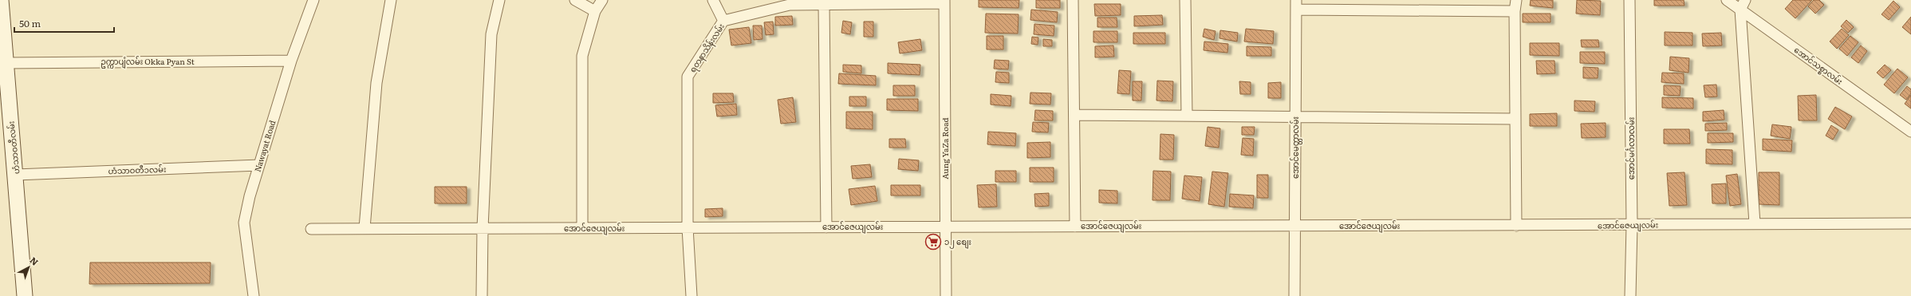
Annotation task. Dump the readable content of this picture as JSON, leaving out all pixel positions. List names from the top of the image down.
{
  "streets": {
    "street": [
      "ရတနာသိန်းလမ်း",
      "ဥက္ကာပျံလမ်း Okka Pyan St",
      "အောင်သစ္စာလမ်း",
      "Nawayat Road",
      "ဟံသာဝတီလမ်း",
      "အောင်မေတ္တာလမ်း",
      "Aung YaZa Road",
      "အောင်မင်္ဂလာလမ်း",
      "ဟံသာဝတီ၁လမ်း",
      "အောင်ဇေယျလမ်း"
    ]
  },
  "crossings": [
    ["ရတနာသိန်းလမ်း", "Aung YaZa Road"],
    ["ရတနာသိန်းလမ်း", "အောင်ဇေယျလမ်း"],
    ["ဥက္ကာပျံလမ်း Okka Pyan St", "Nawayat Road"],
    ["ဥက္ကာပျံလမ်း Okka Pyan St", "ဟံသာဝတီလမ်း"],
    ["Nawayat Road", "ဟံသာဝတီ၁လမ်း"],
    ["ဟံသာဝတီလမ်း", "ဟံသာဝတီ၁လမ်း"],
    ["အောင်မေတ္တာလမ်း", "အောင်ဇေယျလမ်း"],
    ["Aung YaZa Road", "အောင်ဇေယျလမ်း"],
    ["အောင်မင်္ဂလာလမ်း", "အောင်ဇေယျလမ်း"]
  ],
  "places": {
    "supermarket": ["၁၂ စျေး"]
  },
  "scale_bar": "50 m",
  "north": "top right"
}
